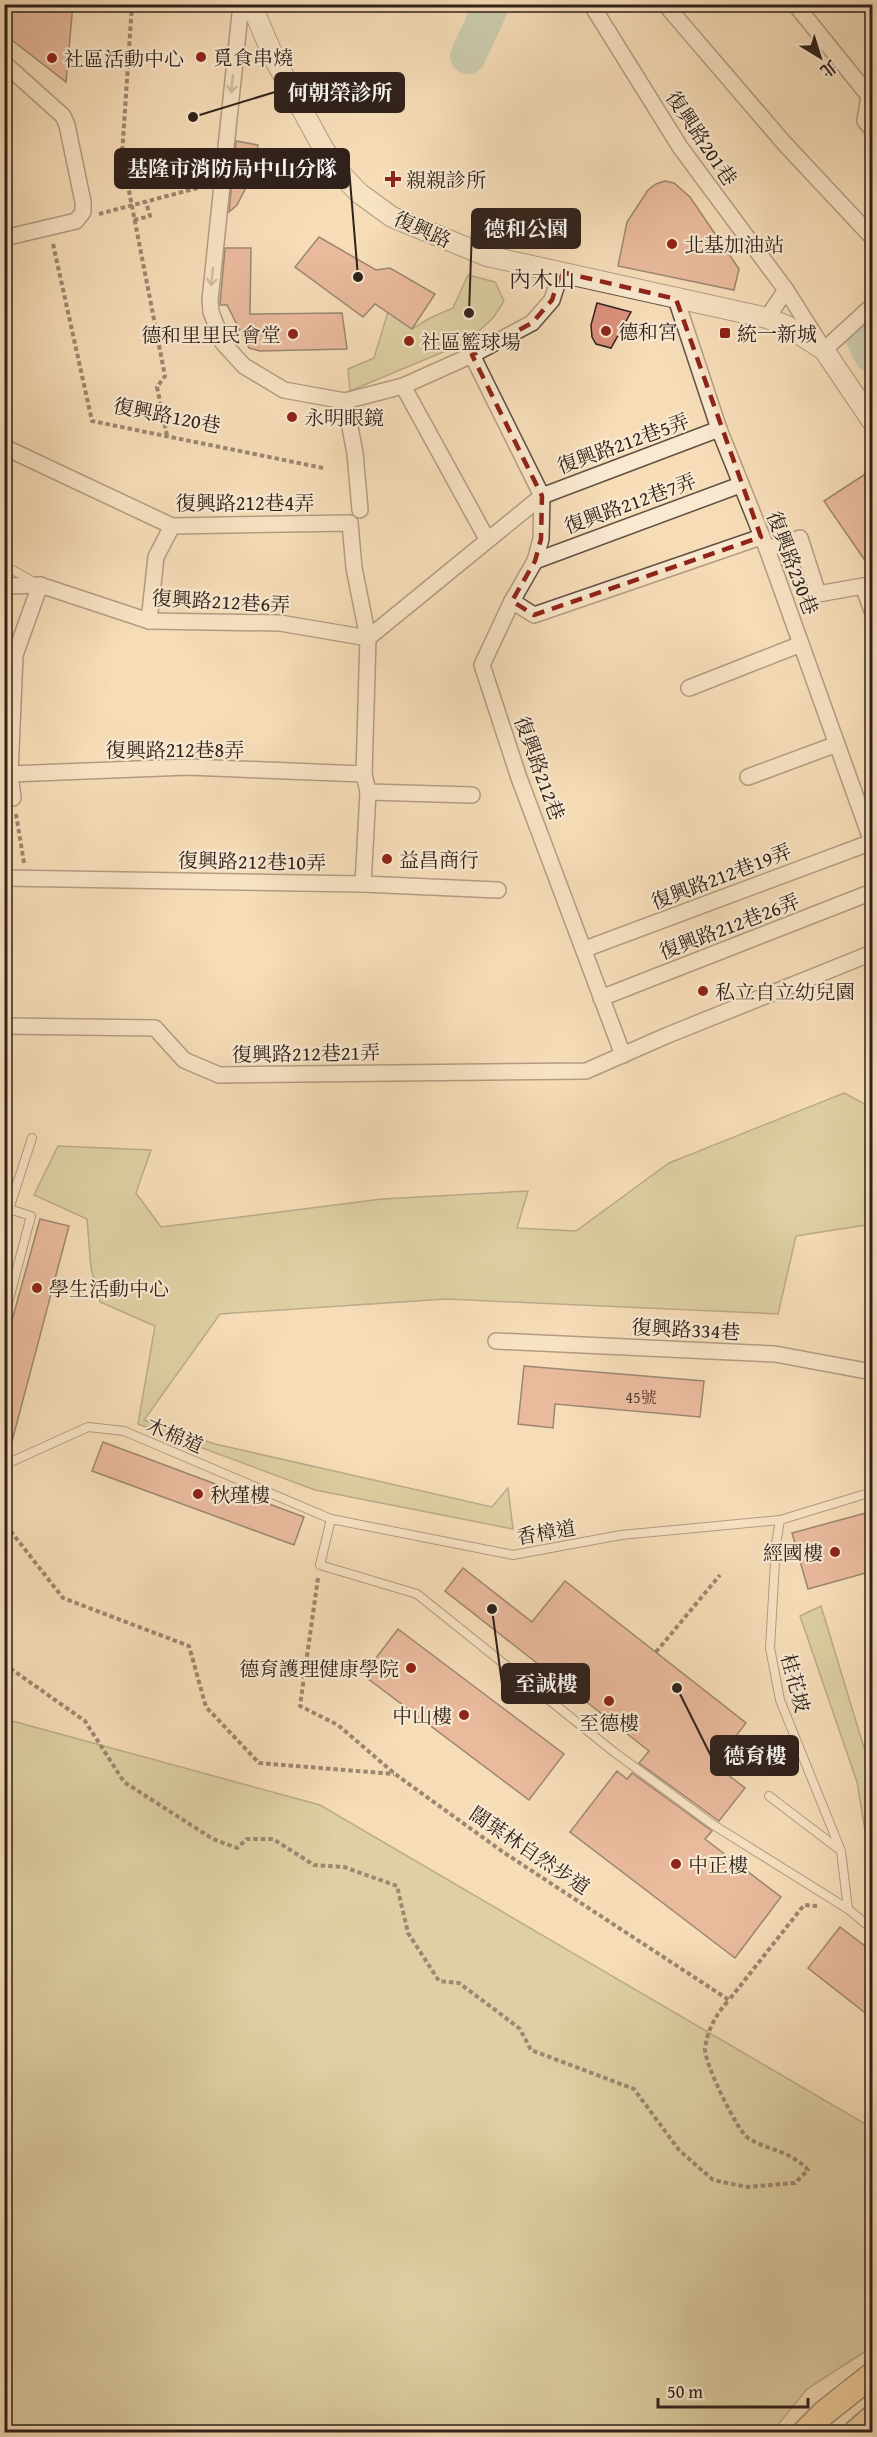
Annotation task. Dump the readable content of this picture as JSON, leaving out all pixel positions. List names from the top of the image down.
{
  "streets": {
    "street": [
      "復興路201巷",
      "復興路",
      "復興路212巷5弄",
      "復興路212巷4弄",
      "復興路212巷7弄",
      "復興路230巷",
      "復興路212巷6弄",
      "復興路212巷8弄",
      "復興路212巷",
      "復興路212巷10弄",
      "復興路212巷19弄",
      "復興路212巷26弄",
      "復興路212巷21弄",
      "復興路334巷"
    ],
    "lane": ["木棉道", "香樟道", "桂花坡"],
    "path": ["復興路120巷", "闊葉林自然步道"]
  },
  "crossings": [
    ["復興路201巷", "復興路"],
    ["復興路", "復興路230巷"],
    ["復興路212巷5弄", "復興路230巷"],
    ["復興路212巷5弄", "復興路212巷"],
    ["復興路212巷4弄", "復興路212巷6弄"],
    ["復興路212巷7弄", "復興路230巷"],
    ["復興路212巷7弄", "復興路212巷"],
    ["復興路230巷", "復興路212巷19弄"],
    ["復興路212巷", "復興路212巷19弄"],
    ["復興路212巷", "復興路212巷26弄"],
    ["復興路212巷", "復興路212巷21弄"],
    ["木棉道", "香樟道"],
    ["香樟道", "桂花坡"]
  ],
  "districts": ["內木山"],
  "places": {
    "other": [
      "覓食串燒",
      "社區活動中心",
      "何朝榮診所",
      "北基加油站",
      "基隆市消防局中山分隊",
      "德和公園",
      "德和宮",
      "德和里里民會堂",
      "社區籃球場",
      "永明眼鏡",
      "益昌商行",
      "私立自立幼兒園",
      "學生活動中心",
      "秋瑾樓",
      "經國樓",
      "至誠樓",
      "德育護理健康學院",
      "德育樓",
      "至德樓",
      "中山樓",
      "中正樓"
    ],
    "health": ["親親診所"],
    "transit": ["統一新城"]
  },
  "house_numbers": ["45號"],
  "scale_bar": "50 m",
  "north": "bottom right"
}
